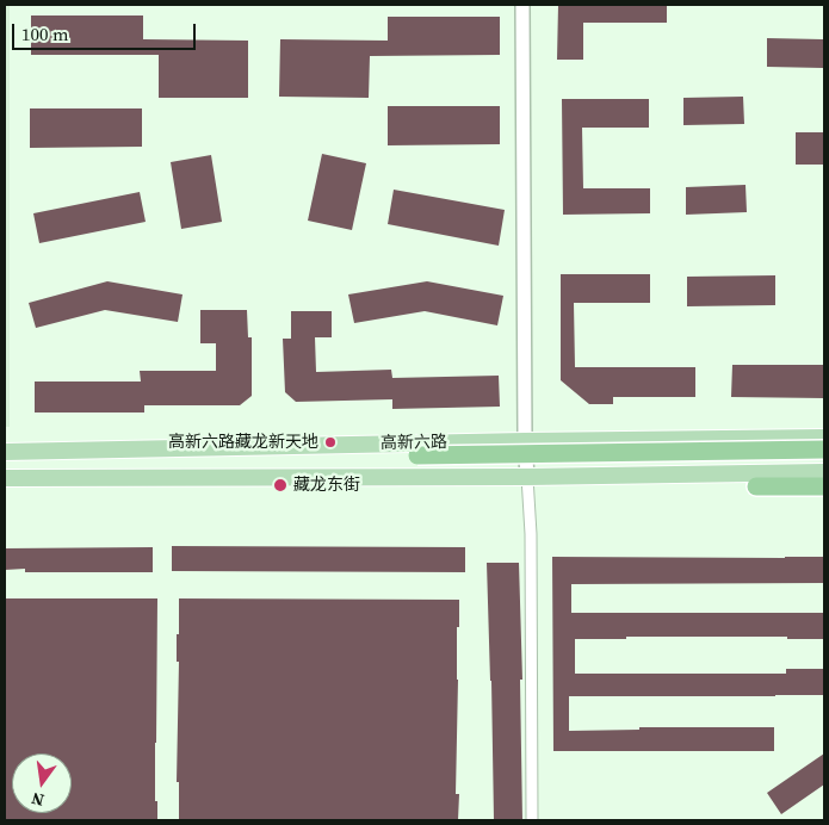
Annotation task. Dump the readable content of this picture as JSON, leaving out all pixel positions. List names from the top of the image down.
{
  "streets": {
    "main road": ["高新六路"]
  },
  "places": ["高新六路藏龙新天地", "藏龙东街"],
  "scale_bar": "100 m",
  "north": "bottom"
}
